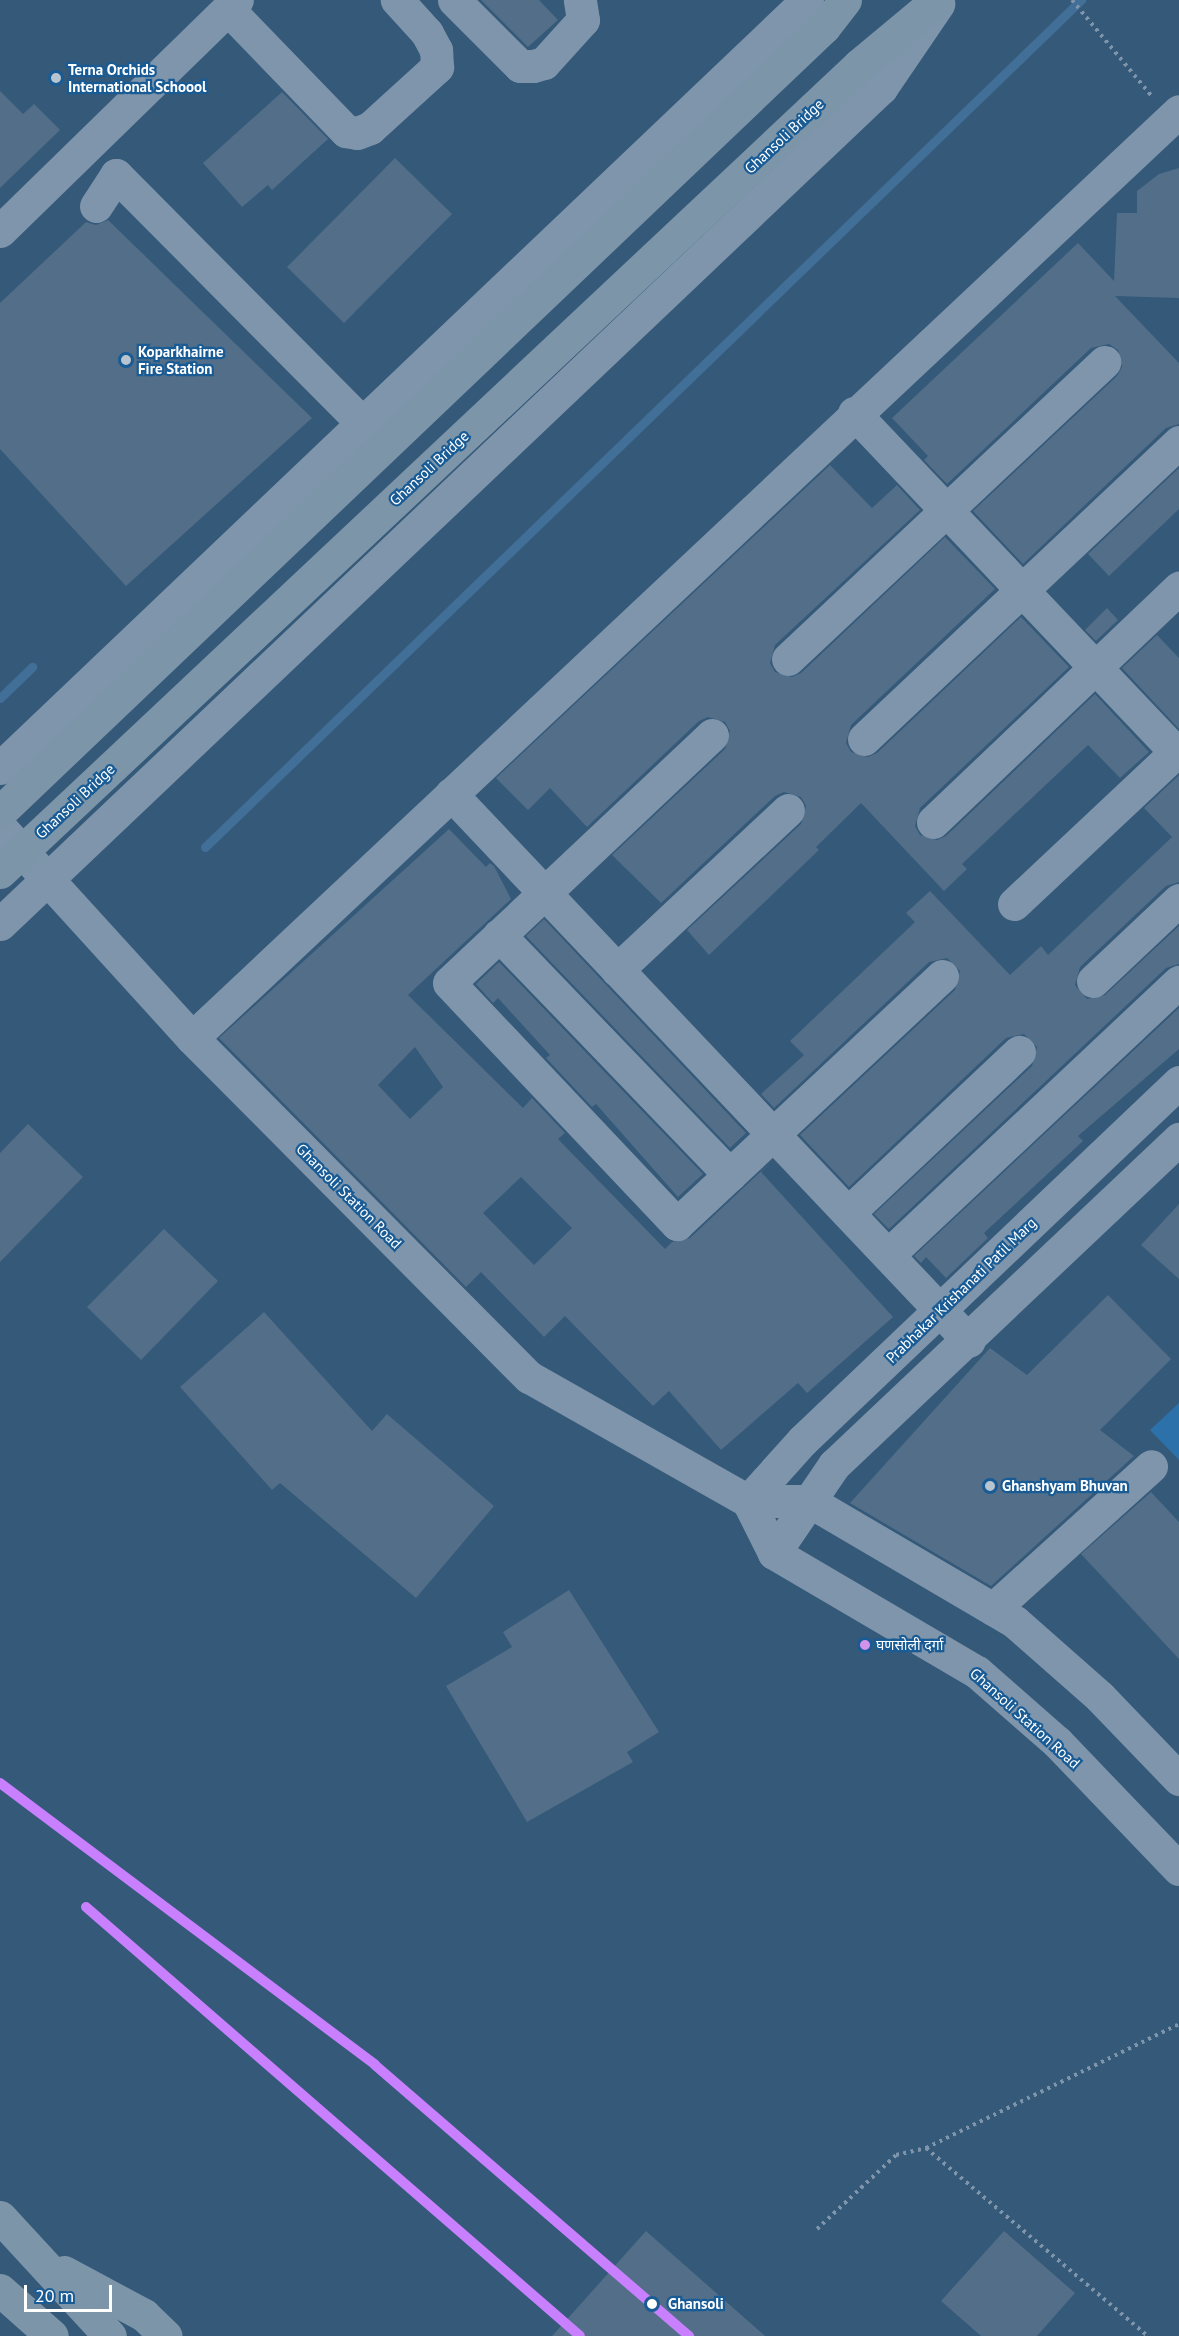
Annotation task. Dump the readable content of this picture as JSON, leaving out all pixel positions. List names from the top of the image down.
{
  "streets": {
    "main road": ["Ghansoli Bridge"],
    "street": ["Ghansoli Station Road", "Prabhakar Krishanati Patil Marg"]
  },
  "crossings": [
    ["Ghansoli Station Road", "Prabhakar Krishanati Patil Marg"]
  ],
  "places": [
    "Terna Orchids International Schoool",
    "Koparkhairne Fire Station",
    "Ghanshyam Bhuvan",
    "घणसोली दर्गा",
    "Ghansoli"
  ],
  "scale_bar": "20 m"
}
